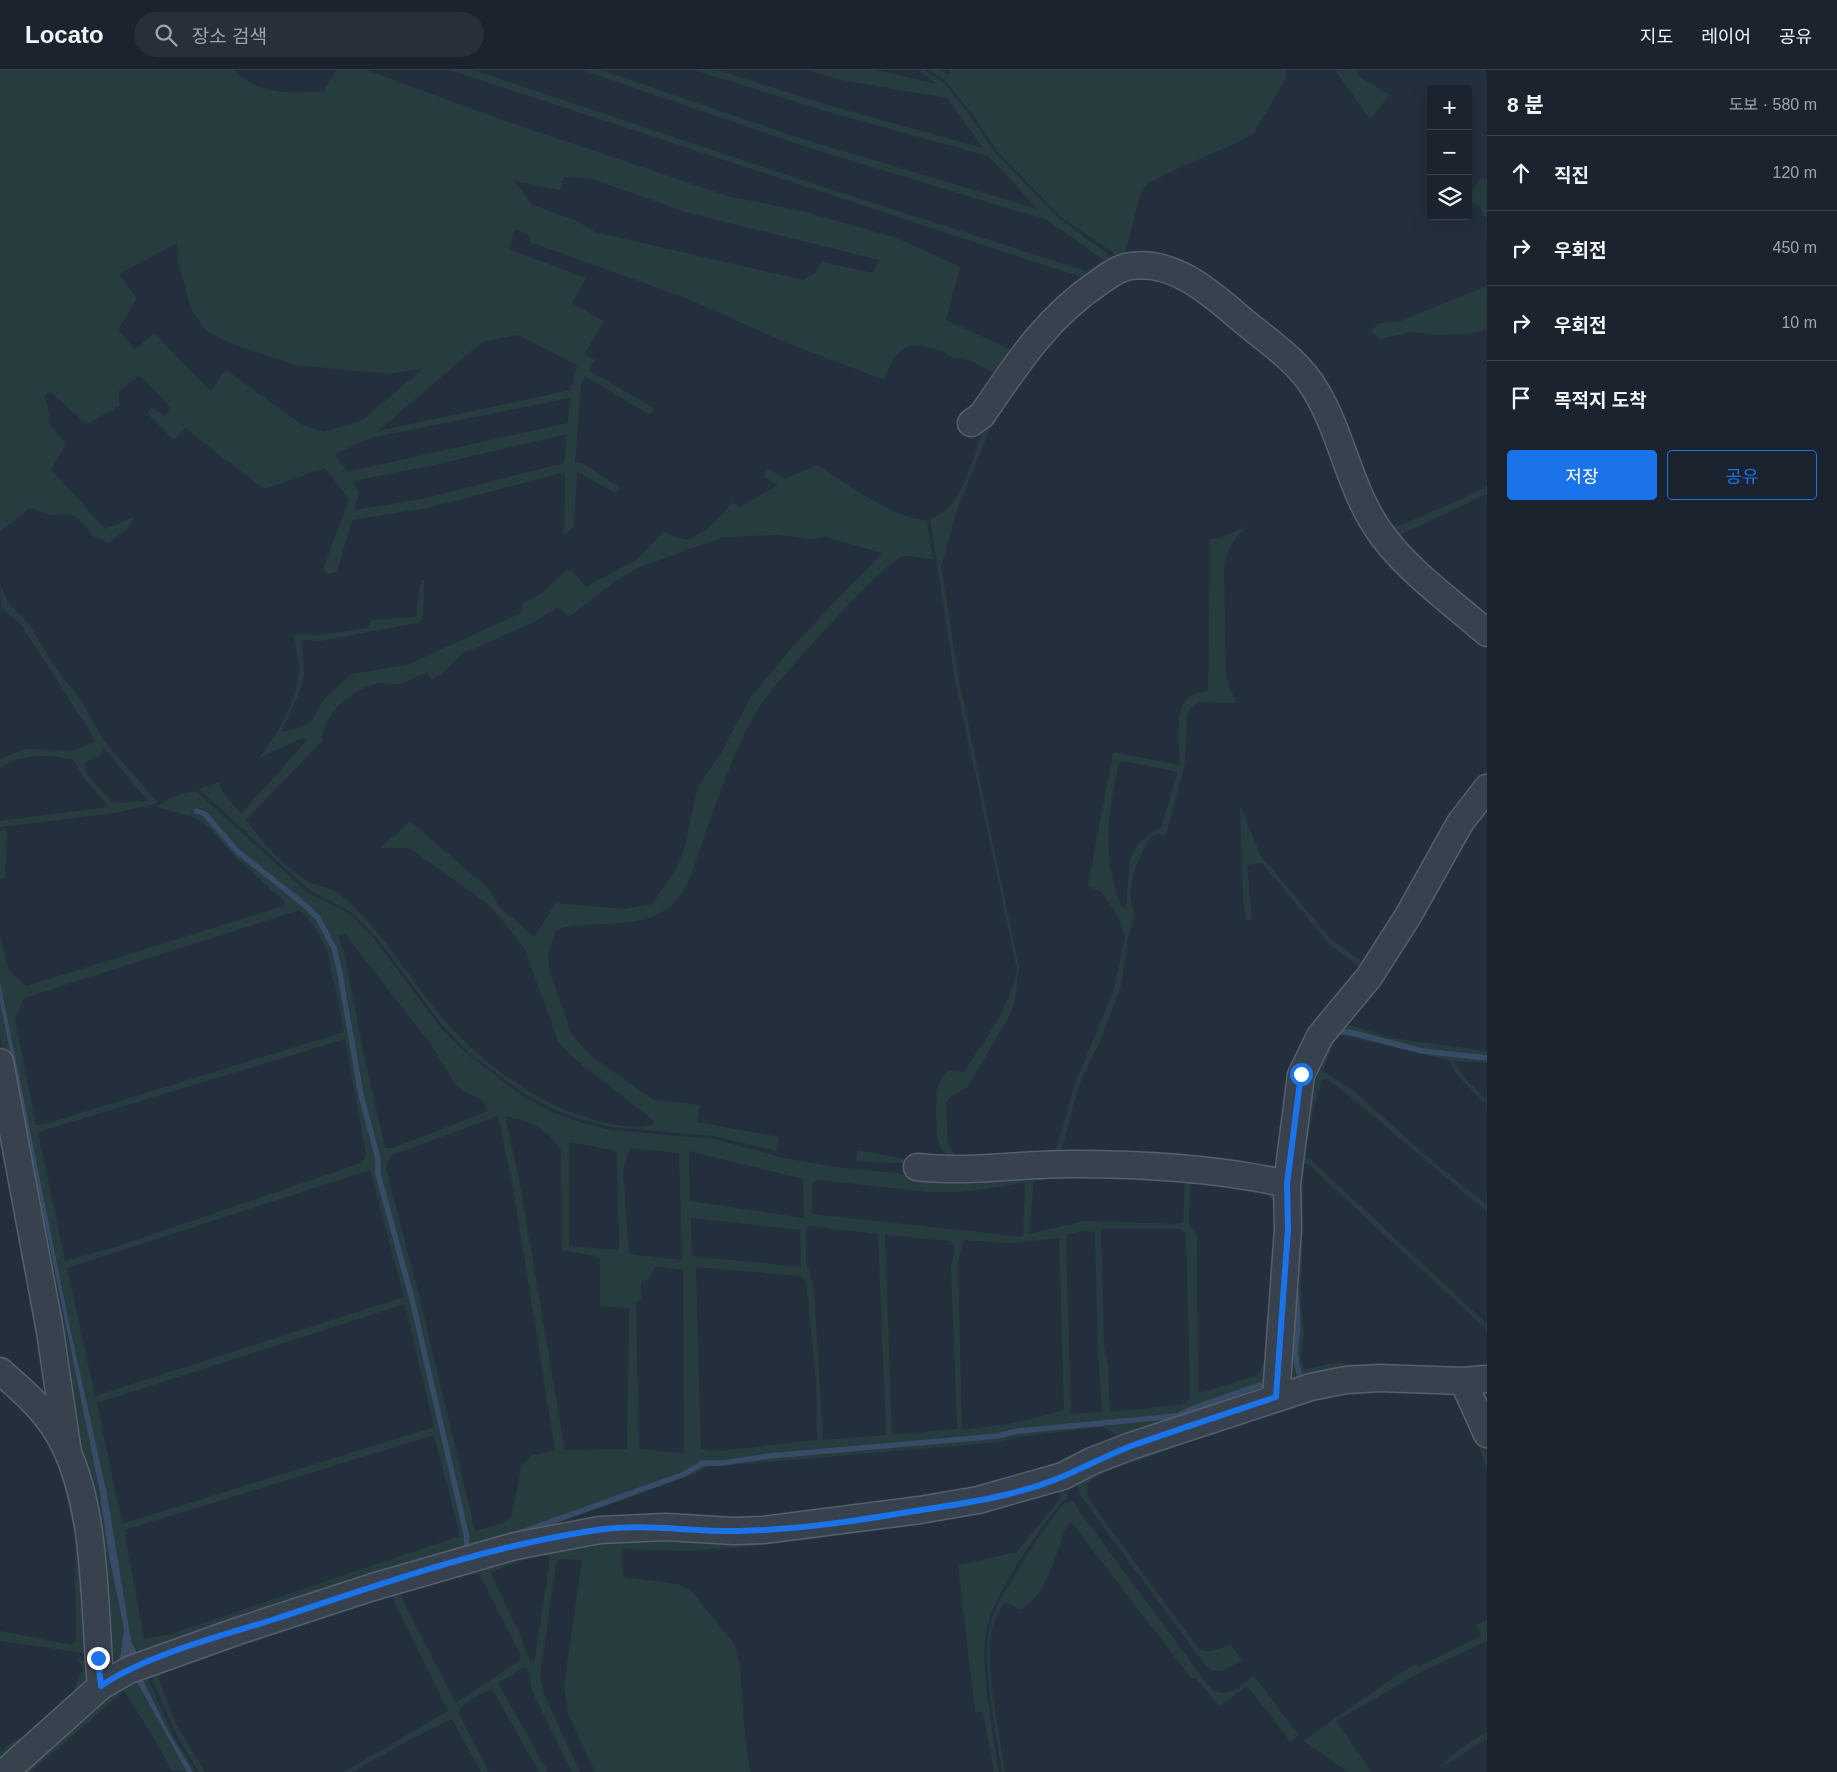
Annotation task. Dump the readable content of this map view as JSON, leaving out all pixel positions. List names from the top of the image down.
{
  "page": {
    "header": "Locato",
    "search": "장소 검색",
    "nav": ["지도", "레이어", "공유"],
    "heading": ["8 분", "도보 · 580 m"],
    "map_buttons": ["+", "−"],
    "list": [
      ["직진", "120 m"],
      ["우회전", "450 m"],
      ["우회전", "10 m"],
      "목적지 도착"
    ],
    "buttons": ["저장", "공유"]
  }
}
